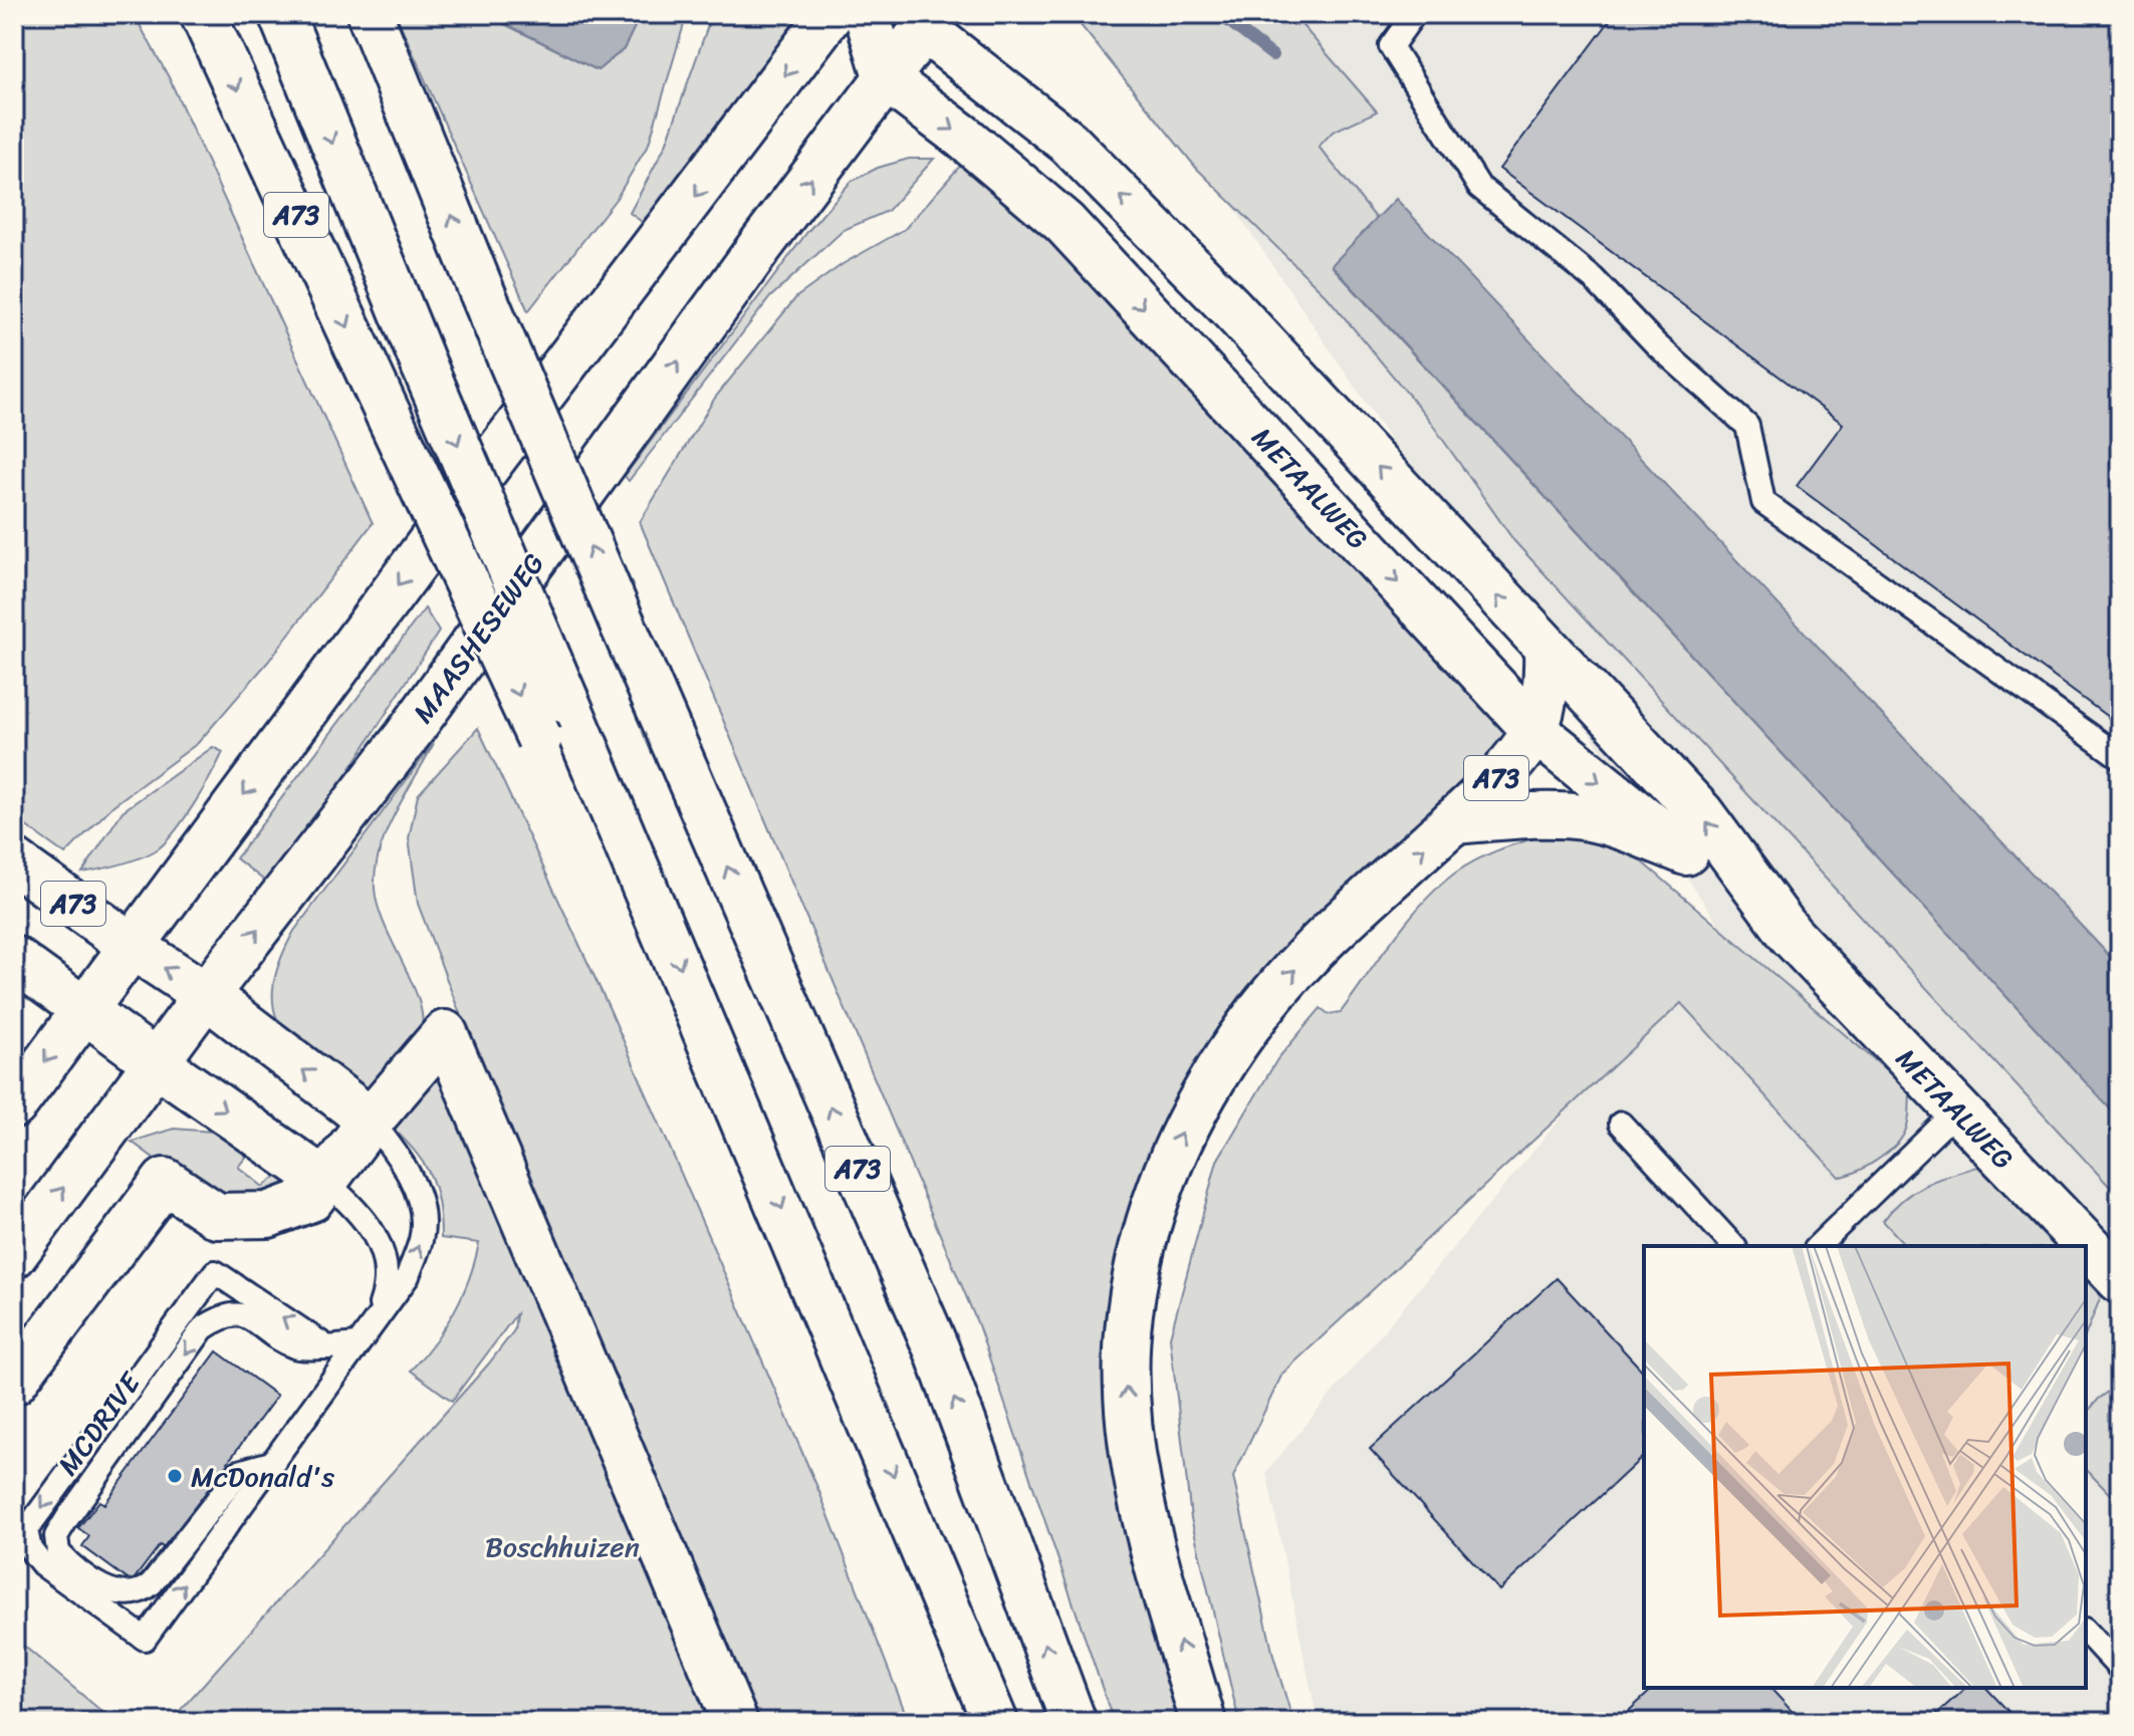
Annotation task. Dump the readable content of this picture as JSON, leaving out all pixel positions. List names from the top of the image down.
{
  "streets": {
    "main road": ["A73", "METAALWEG", "MAASHESEWEG"],
    "lane": ["MCDRIVE"]
  },
  "crossings": [
    ["A73", "METAALWEG"],
    ["METAALWEG", "MAASHESEWEG"]
  ],
  "parks": ["Boschhuizen"],
  "places": ["McDonald's"]
}
